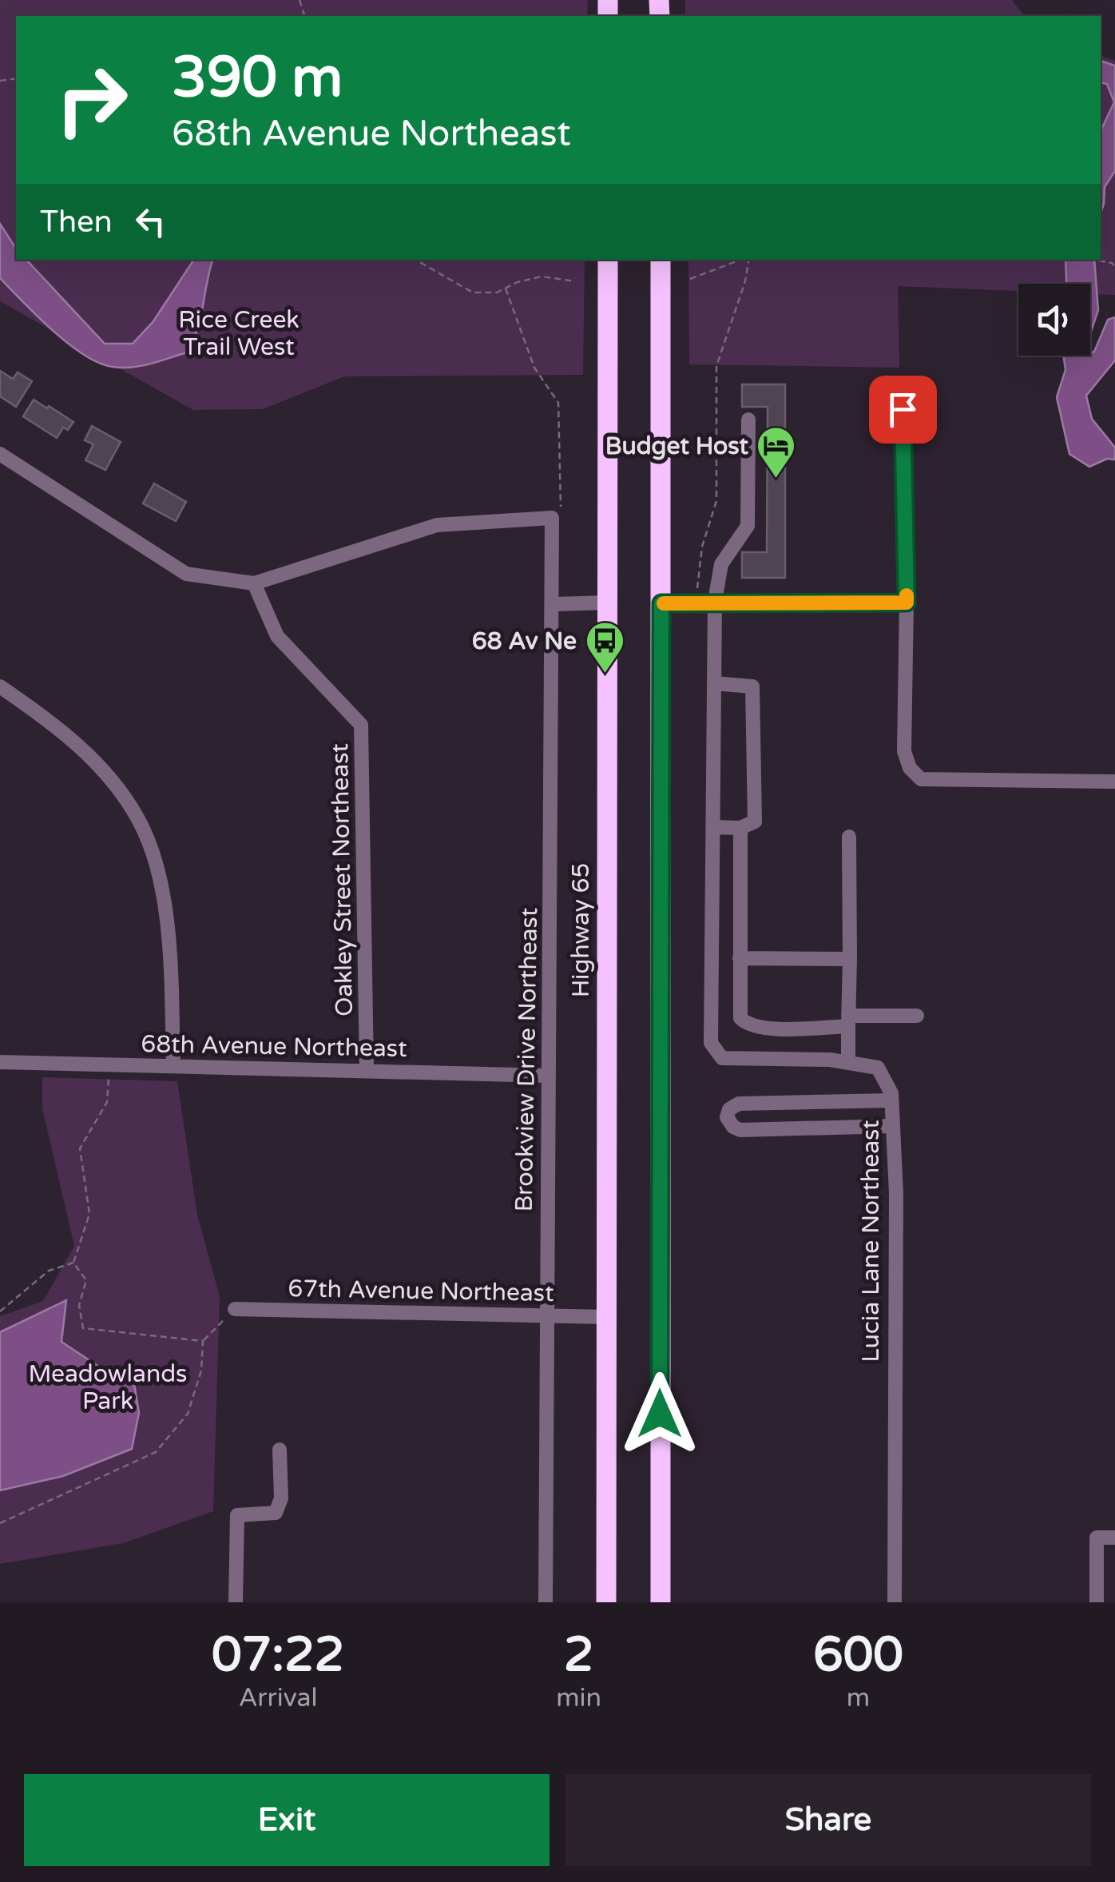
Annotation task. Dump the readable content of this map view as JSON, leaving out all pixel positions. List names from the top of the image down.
{
  "streets": {
    "highway": ["Highway 65"],
    "street": [
      "Oakley Street Northeast",
      "68th Avenue Northeast",
      "Brookview Drive Northeast",
      "Lucia Lane Northeast",
      "67th Avenue Northeast"
    ]
  },
  "crossings": [
    ["Oakley Street Northeast", "68th Avenue Northeast"],
    ["Highway 65", "67th Avenue Northeast"],
    ["68th Avenue Northeast", "Brookview Drive Northeast"],
    ["Brookview Drive Northeast", "67th Avenue Northeast"]
  ],
  "parks": ["Rice Creek Trail West", "Meadowlands Park"],
  "places": {
    "hotel": ["Budget Host"],
    "bus stop": ["68 Av Ne"]
  },
  "page": {
    "turn": ["390 m", "68th Avenue Northeast"],
    "then": "Then",
    "eta": [
      "07:22",
      "Arrival",
      "2",
      "min",
      "600",
      "m"
    ],
    "buttons": ["Exit", "Share"]
  }
}
